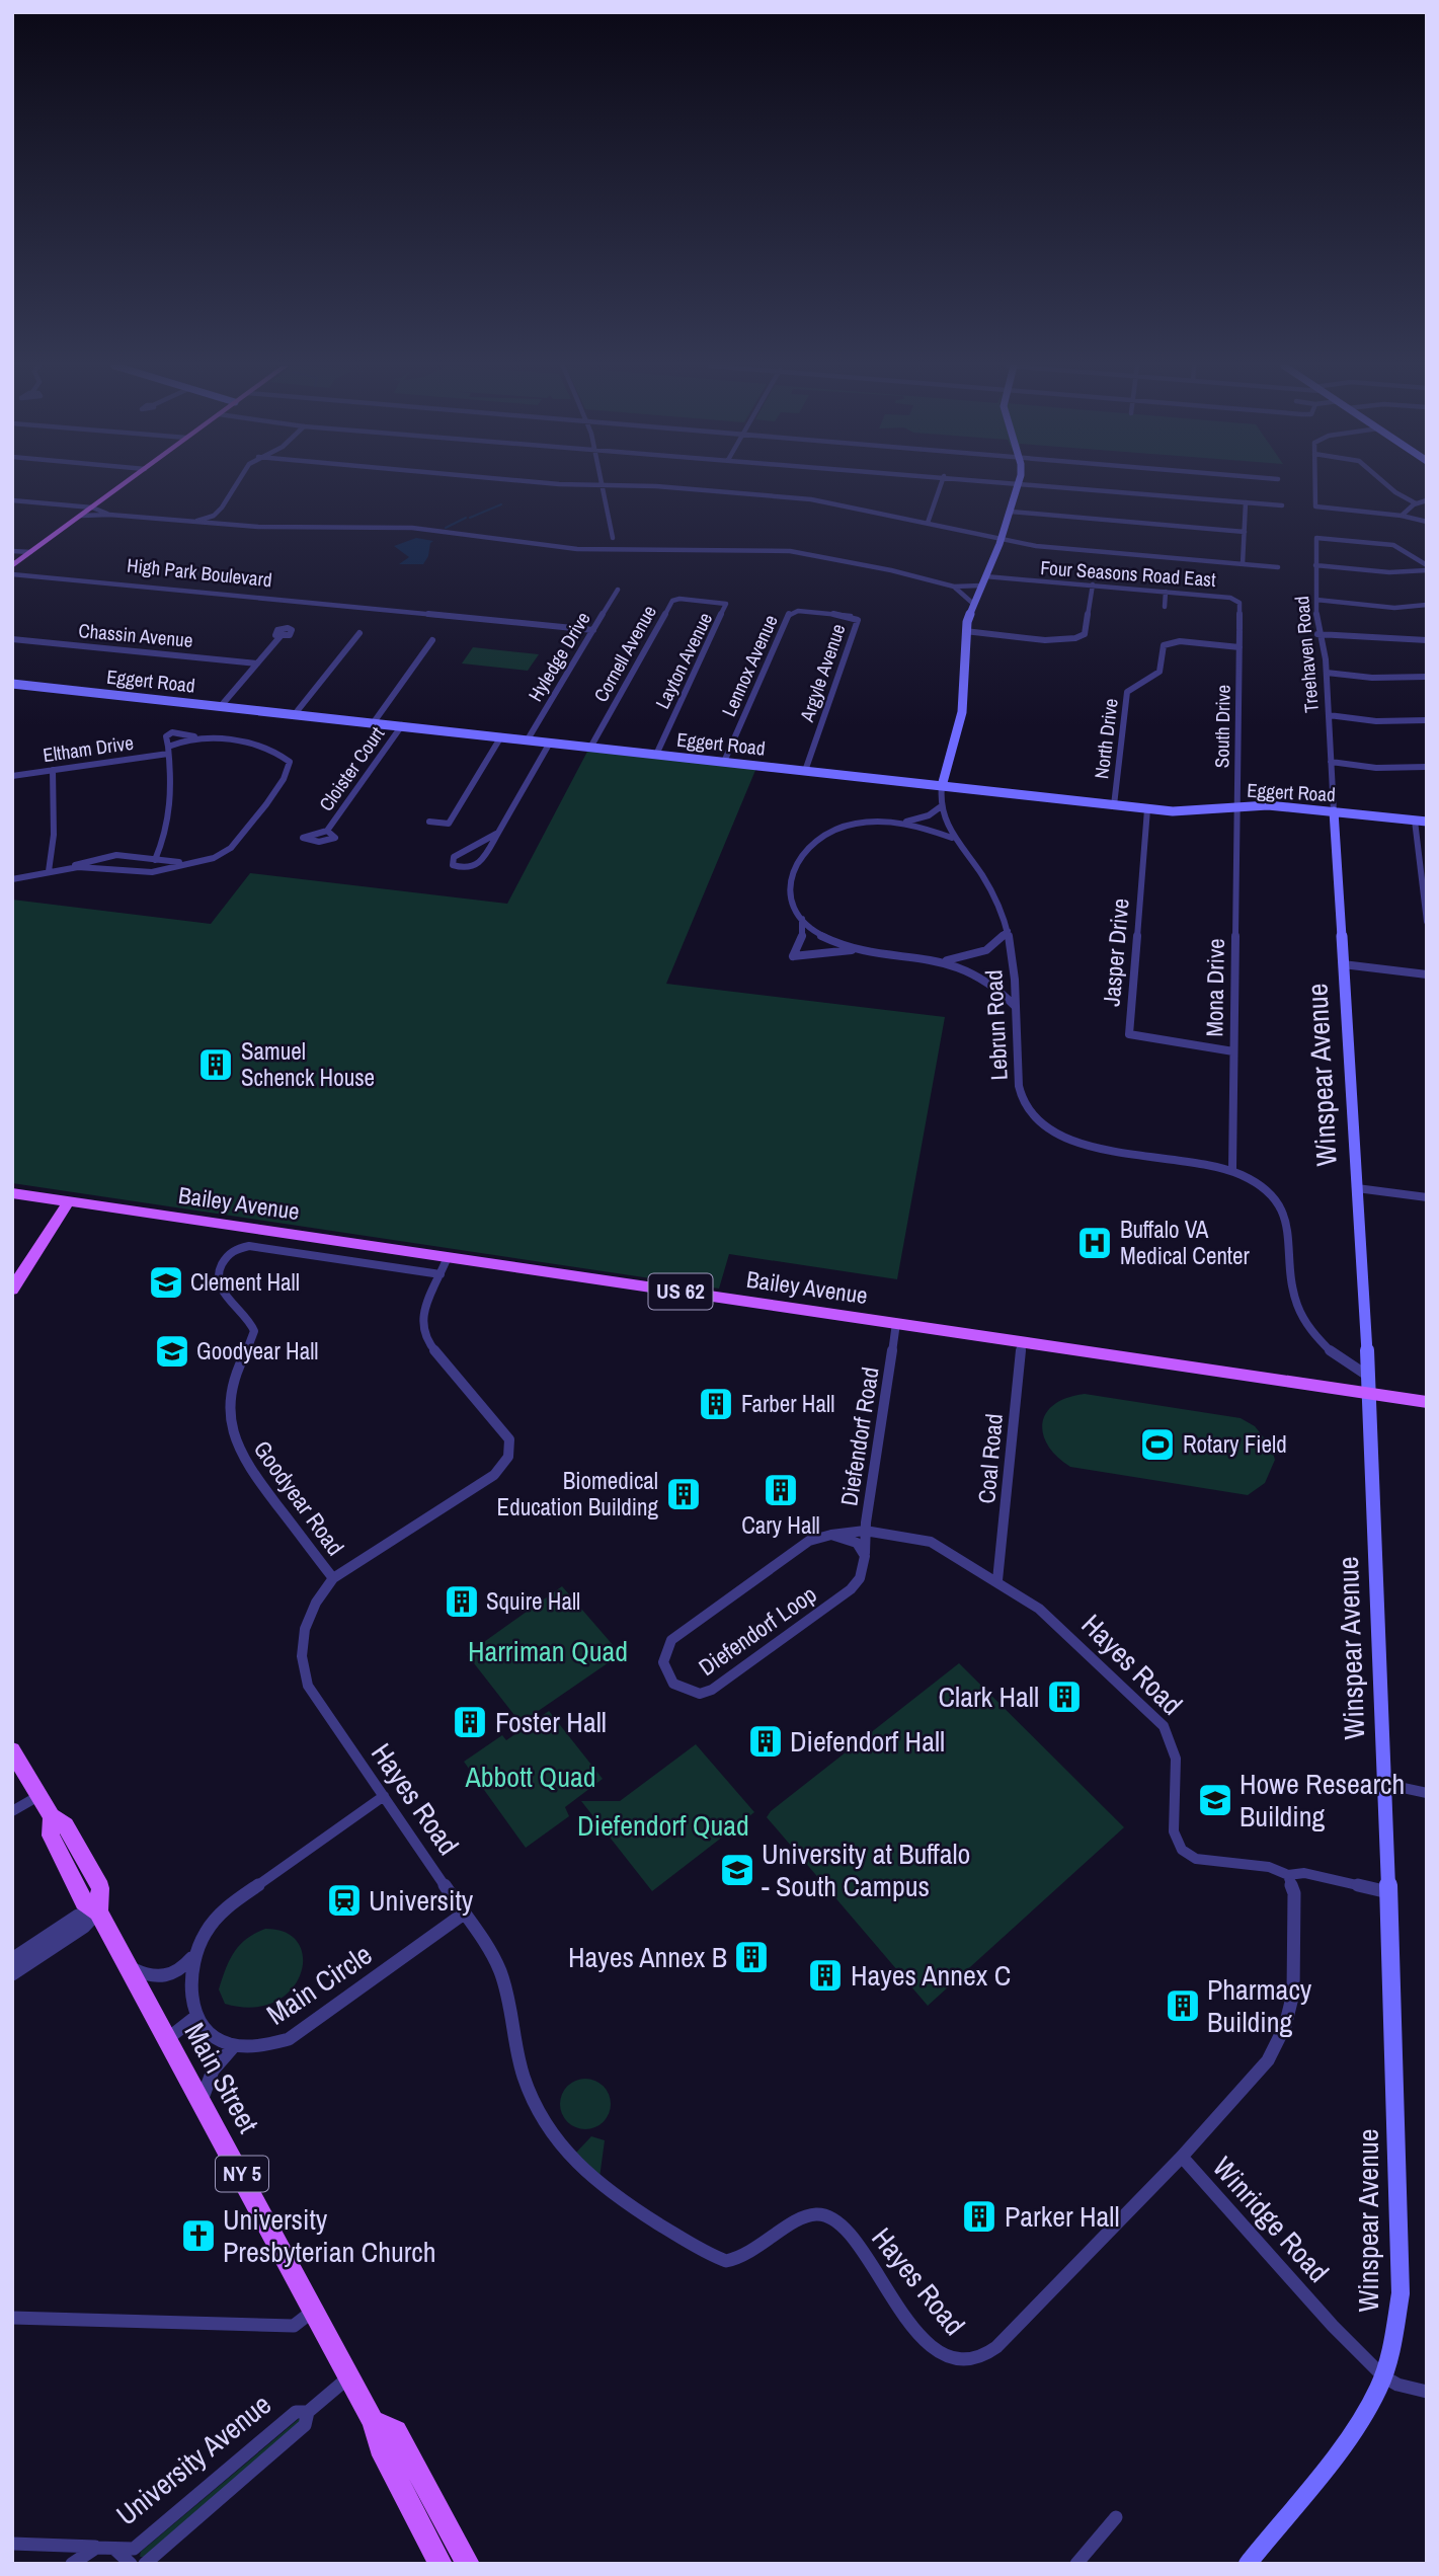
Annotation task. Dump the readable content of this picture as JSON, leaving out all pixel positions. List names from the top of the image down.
{
  "streets": {
    "main road": [
      "Bailey Avenue",
      "US 62",
      "Main Street",
      "NY 5"
    ],
    "street": [
      "High Park Boulevard",
      "Four Seasons Road East",
      "Chassin Avenue",
      "Cornell Avenue",
      "Treehaven Road",
      "Hyledge Drive",
      "Layton Avenue",
      "Lennox Avenue",
      "Argyle Avenue",
      "Eggert Road",
      "South Drive",
      "North Drive",
      "Eltham Drive",
      "Cloister Court",
      "Jasper Drive",
      "Mona Drive",
      "Lebrun Road",
      "Winspear Avenue",
      "Diefendorf Road",
      "Coal Road",
      "Goodyear Road",
      "Diefendorf Loop",
      "Hayes Road",
      "Main Circle",
      "Winridge Road",
      "University Avenue"
    ]
  },
  "crossings": [
    ["High Park Boulevard", "Hyledge Drive"],
    ["Four Seasons Road East", "South Drive"],
    ["Four Seasons Road East", "North Drive"],
    ["Four Seasons Road East", "Lebrun Road"],
    ["Cornell Avenue", "Layton Avenue"],
    ["Cornell Avenue", "Eggert Road"],
    ["Treehaven Road", "Eggert Road"],
    ["Treehaven Road", "Winspear Avenue"],
    ["Hyledge Drive", "Eggert Road"],
    ["Layton Avenue", "Eggert Road"],
    ["Lennox Avenue", "Argyle Avenue"],
    ["Lennox Avenue", "Eggert Road"],
    ["Argyle Avenue", "Eggert Road"],
    ["Eggert Road", "South Drive"],
    ["Eggert Road", "North Drive"],
    ["Eggert Road", "Cloister Court"],
    ["Eggert Road", "Jasper Drive"],
    ["Eggert Road", "Mona Drive"],
    ["Eggert Road", "Lebrun Road"],
    ["Eggert Road", "Winspear Avenue"],
    ["South Drive", "North Drive"],
    ["South Drive", "Mona Drive"],
    ["Jasper Drive", "Mona Drive"],
    ["Mona Drive", "Lebrun Road"],
    ["Lebrun Road", "Winspear Avenue"],
    ["Winspear Avenue", "Bailey Avenue"],
    ["Winspear Avenue", "Winridge Road"],
    ["Bailey Avenue", "Diefendorf Road"],
    ["Bailey Avenue", "Coal Road"],
    ["Diefendorf Road", "Diefendorf Loop"],
    ["Diefendorf Road", "Hayes Road"],
    ["Coal Road", "Hayes Road"],
    ["Goodyear Road", "Hayes Road"],
    ["Diefendorf Loop", "Hayes Road"],
    ["Hayes Road", "Main Circle"],
    ["Hayes Road", "Winridge Road"],
    ["Main Street", "NY 5"],
    ["NY 5", "University Avenue"]
  ],
  "parks": ["Harriman Quad", "Abbott Quad", "Diefendorf Quad"],
  "places": {
    "building": [
      "Samuel Schenck House",
      "Farber Hall",
      "Cary Hall",
      "Biomedical Education Building",
      "Squire Hall",
      "Clark Hall",
      "Foster Hall",
      "Diefendorf Hall",
      "Hayes Annex B",
      "Hayes Annex C",
      "Pharmacy Building",
      "Parker Hall"
    ],
    "hospital": ["Buffalo VA Medical Center"],
    "school or university": [
      "Clement Hall",
      "Goodyear Hall",
      "Howe Research Building",
      "University at Buffalo - South Campus"
    ],
    "sports": ["Rotary Field"],
    "station": ["University"],
    "church": ["University Presbyterian Church"]
  }
}
